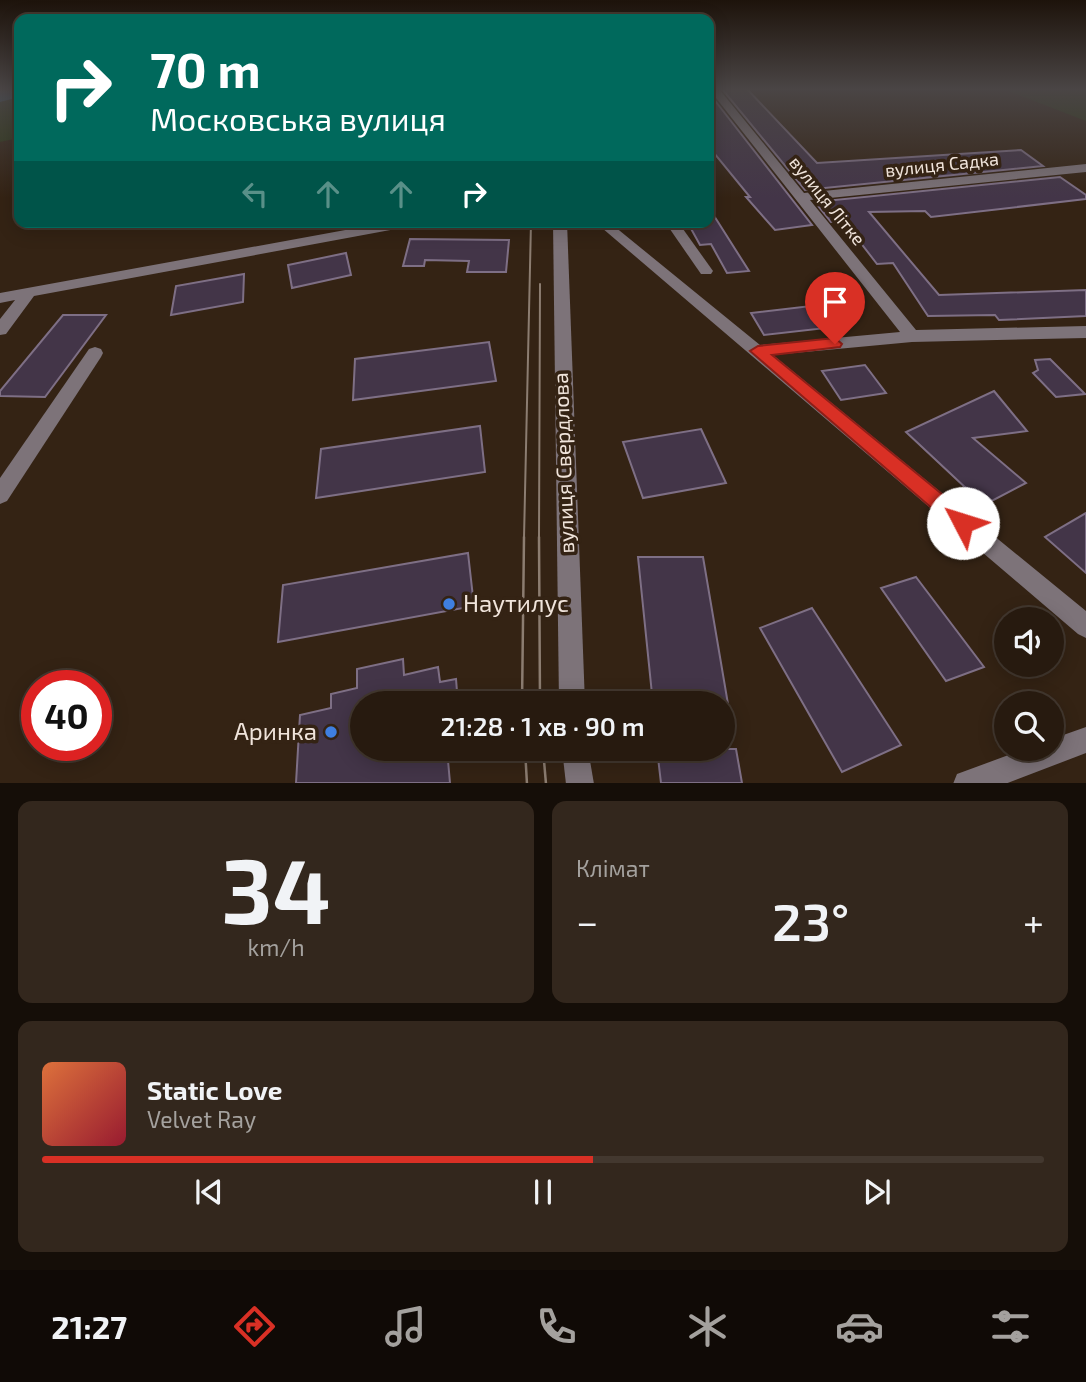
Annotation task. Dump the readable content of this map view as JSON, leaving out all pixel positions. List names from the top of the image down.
{
  "streets": {
    "street": ["вулиця Садка", "вулиця Літке", "вулиця Свердлова"]
  },
  "crossings": [
    ["вулиця Садка", "вулиця Літке"]
  ],
  "places": ["Наутилус", "Аринка"],
  "page": {
    "turn": ["70 m", "Московська вулиця"],
    "limit": "40",
    "trip": "21:28 · 1 хв · 90 m",
    "tile": [
      ["34", "km/h"],
      "Клімат"
    ],
    "heat": ["−", "23°", "+"],
    "song": ["Static Love", "Velvet Ray"],
    "tabs": "21:27"
  }
}
